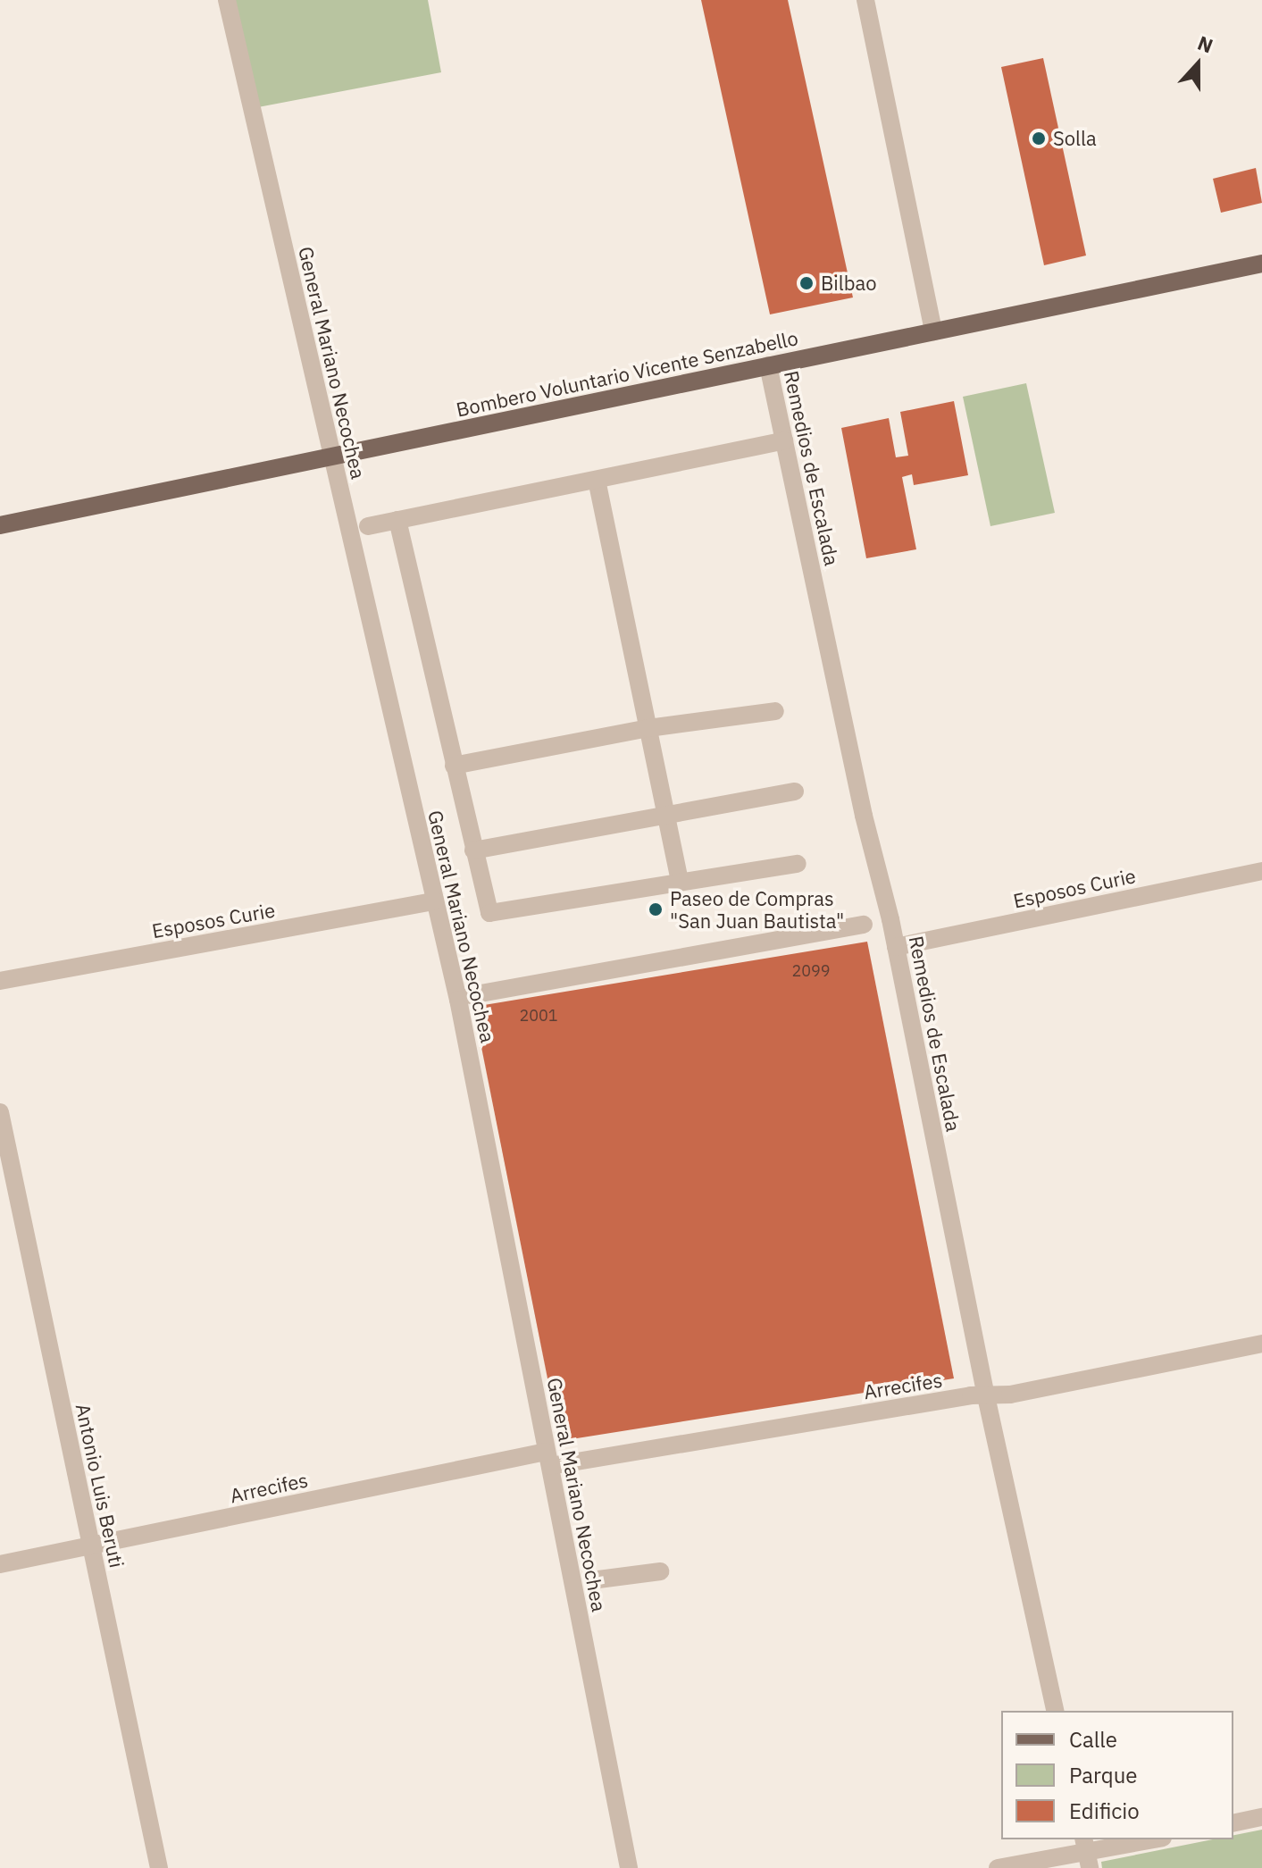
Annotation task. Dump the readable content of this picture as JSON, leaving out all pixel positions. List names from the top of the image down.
{
  "streets": {
    "main road": ["Bombero Voluntario Vicente Senzabello"],
    "street": [
      "General Mariano Necochea",
      "Remedios de Escalada",
      "Esposos Curie",
      "Arrecifes",
      "Antonio Luis Beruti"
    ]
  },
  "crossings": [
    ["General Mariano Necochea", "Bombero Voluntario Vicente Senzabello"],
    ["General Mariano Necochea", "Esposos Curie"],
    ["General Mariano Necochea", "Arrecifes"],
    ["Bombero Voluntario Vicente Senzabello", "Remedios de Escalada"],
    ["Remedios de Escalada", "Esposos Curie"],
    ["Remedios de Escalada", "Arrecifes"],
    ["Arrecifes", "Antonio Luis Beruti"]
  ],
  "places": ["Solla", "Bilbao", "Paseo de Compras \"San Juan Bautista\""],
  "house_numbers": ["2099", "2001"],
  "legend": ["Calle", "Parque", "Edificio"],
  "north": "top"
}
